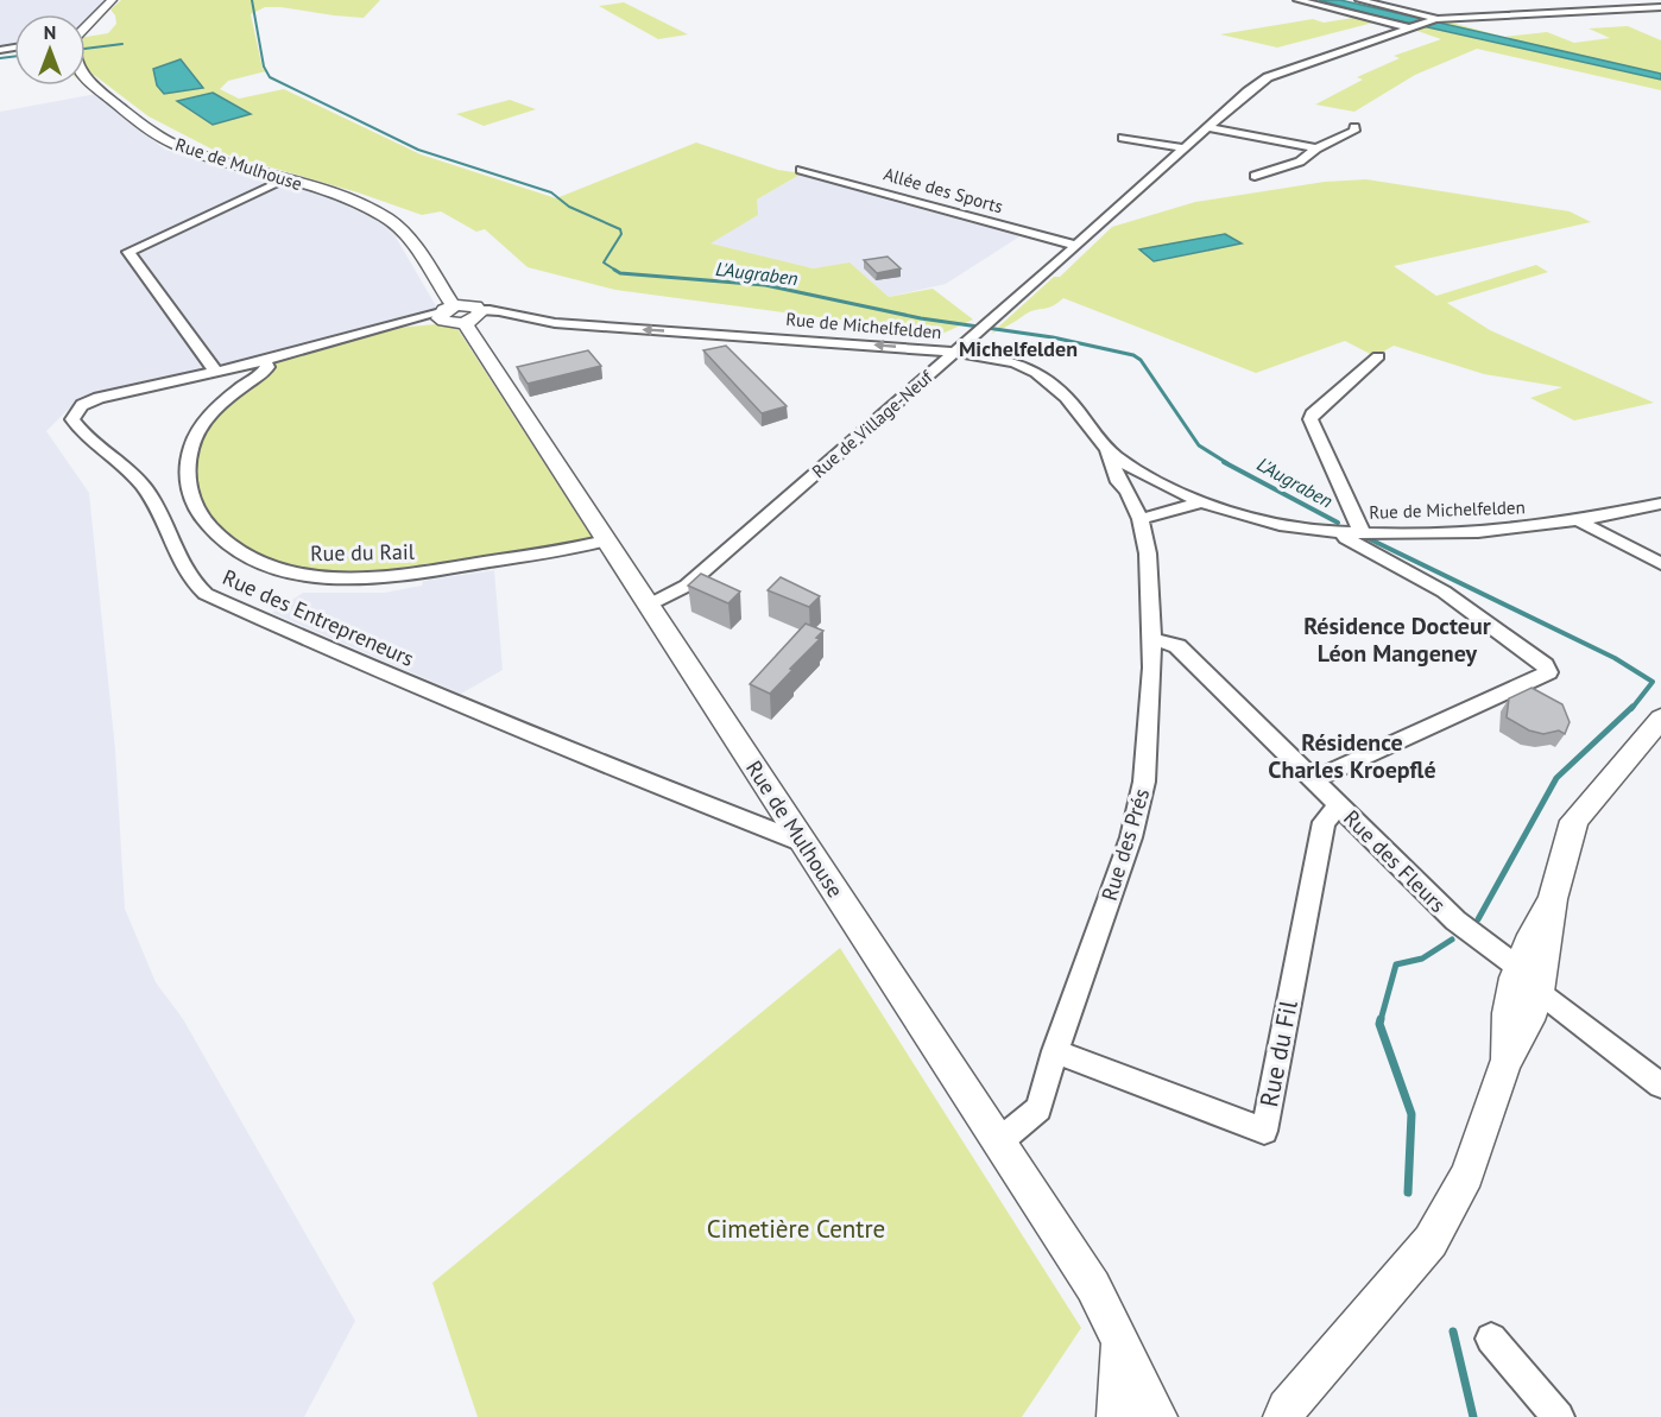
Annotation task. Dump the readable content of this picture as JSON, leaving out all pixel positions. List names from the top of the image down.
{
  "streets": {
    "main road": ["Rue de Mulhouse"],
    "street": [
      "Allée des Sports",
      "Rue de Michelfelden",
      "Rue de Village-Neuf",
      "Rue du Rail",
      "Rue des Entrepreneurs",
      "Rue des Prés",
      "Rue des Fleurs",
      "Rue du Fil"
    ]
  },
  "crossings": [
    ["Rue de Mulhouse", "Rue de Michelfelden"],
    ["Rue de Mulhouse", "Rue de Village-Neuf"],
    ["Rue de Mulhouse", "Rue du Rail"],
    ["Rue de Mulhouse", "Rue des Entrepreneurs"],
    ["Rue de Mulhouse", "Rue des Prés"],
    ["Allée des Sports", "Rue de Village-Neuf"],
    ["Rue de Michelfelden", "Rue de Village-Neuf"],
    ["Rue de Michelfelden", "Rue des Entrepreneurs"],
    ["Rue de Michelfelden", "Rue des Prés"],
    ["Rue du Rail", "Rue des Entrepreneurs"],
    ["Rue des Prés", "Rue des Fleurs"],
    ["Rue des Prés", "Rue du Fil"],
    ["Rue des Fleurs", "Rue du Fil"]
  ],
  "one_way": ["Rue de Michelfelden"],
  "districts": ["Michelfelden", "Résidence Docteur Léon Mangeney", "Résidence Charles Kroepflé"],
  "water": ["L'Augraben"],
  "parks": ["Cimetière Centre"],
  "north": "top"
}
